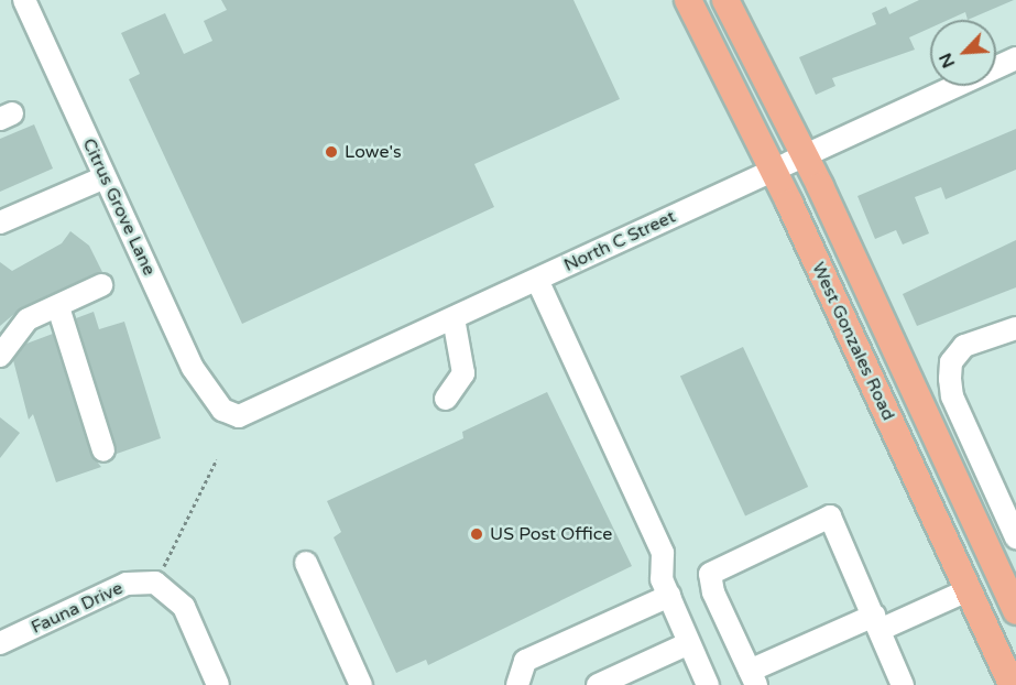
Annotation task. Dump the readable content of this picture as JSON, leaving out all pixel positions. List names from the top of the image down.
{
  "streets": {
    "main road": ["West Gonzales Road"],
    "street": ["Citrus Grove Lane", "North C Street", "Fauna Drive"]
  },
  "crossings": [
    ["Citrus Grove Lane", "North C Street"],
    ["North C Street", "West Gonzales Road"]
  ],
  "places": ["Lowe's", "US Post Office"],
  "north": "bottom left"
}
